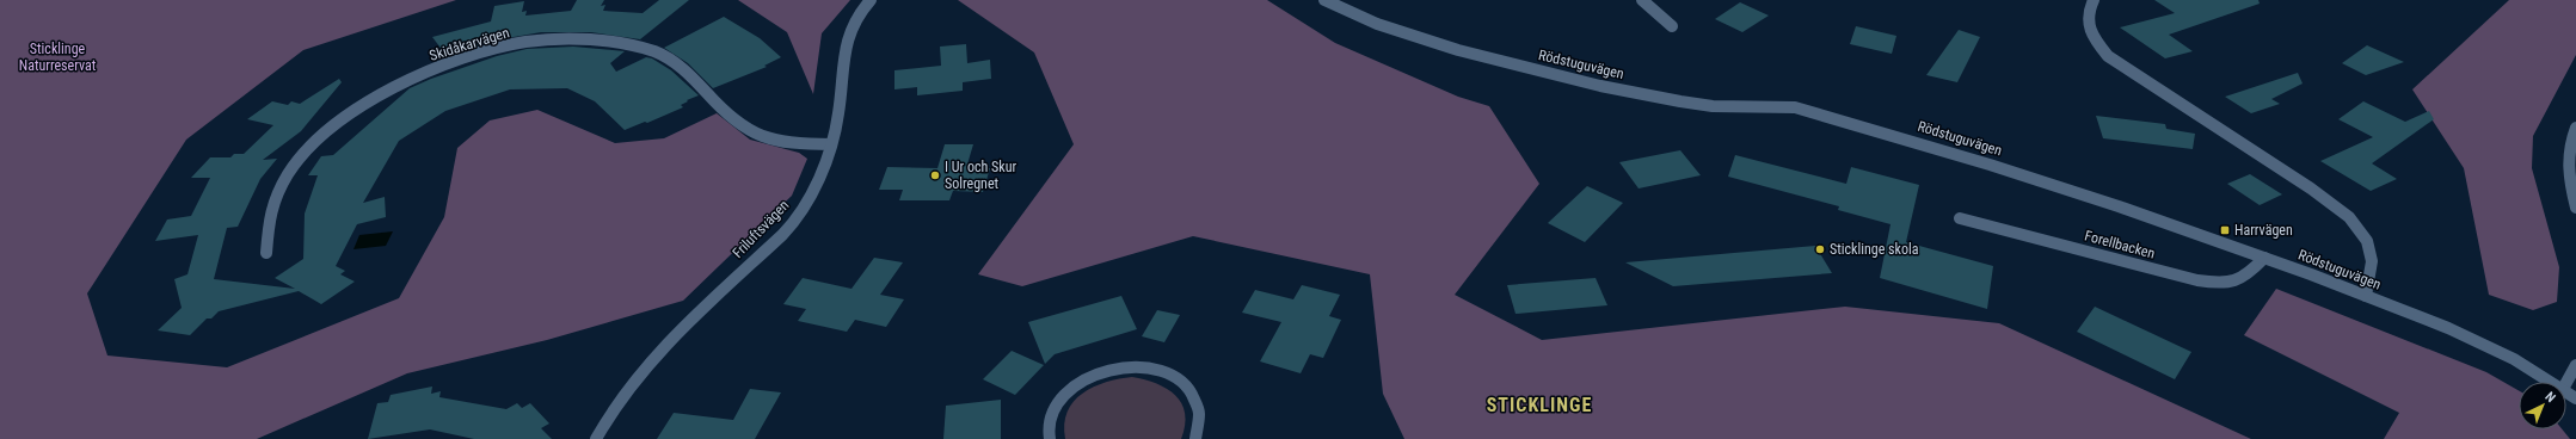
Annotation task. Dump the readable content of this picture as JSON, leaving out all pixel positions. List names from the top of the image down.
{
  "streets": {
    "street": [
      "Skidåkarvägen",
      "Rödstuguvägen",
      "Friluftsvägen",
      "Forellbacken"
    ]
  },
  "crossings": [
    ["Skidåkarvägen", "Friluftsvägen"],
    ["Rödstuguvägen", "Forellbacken"]
  ],
  "districts": ["STICKLINGE"],
  "parks": ["Sticklinge Naturreservat"],
  "places": {
    "other": ["I Ur och Skur Solregnet", "Sticklinge skola"],
    "transit": ["Harrvägen"]
  },
  "north": "top right"
}
